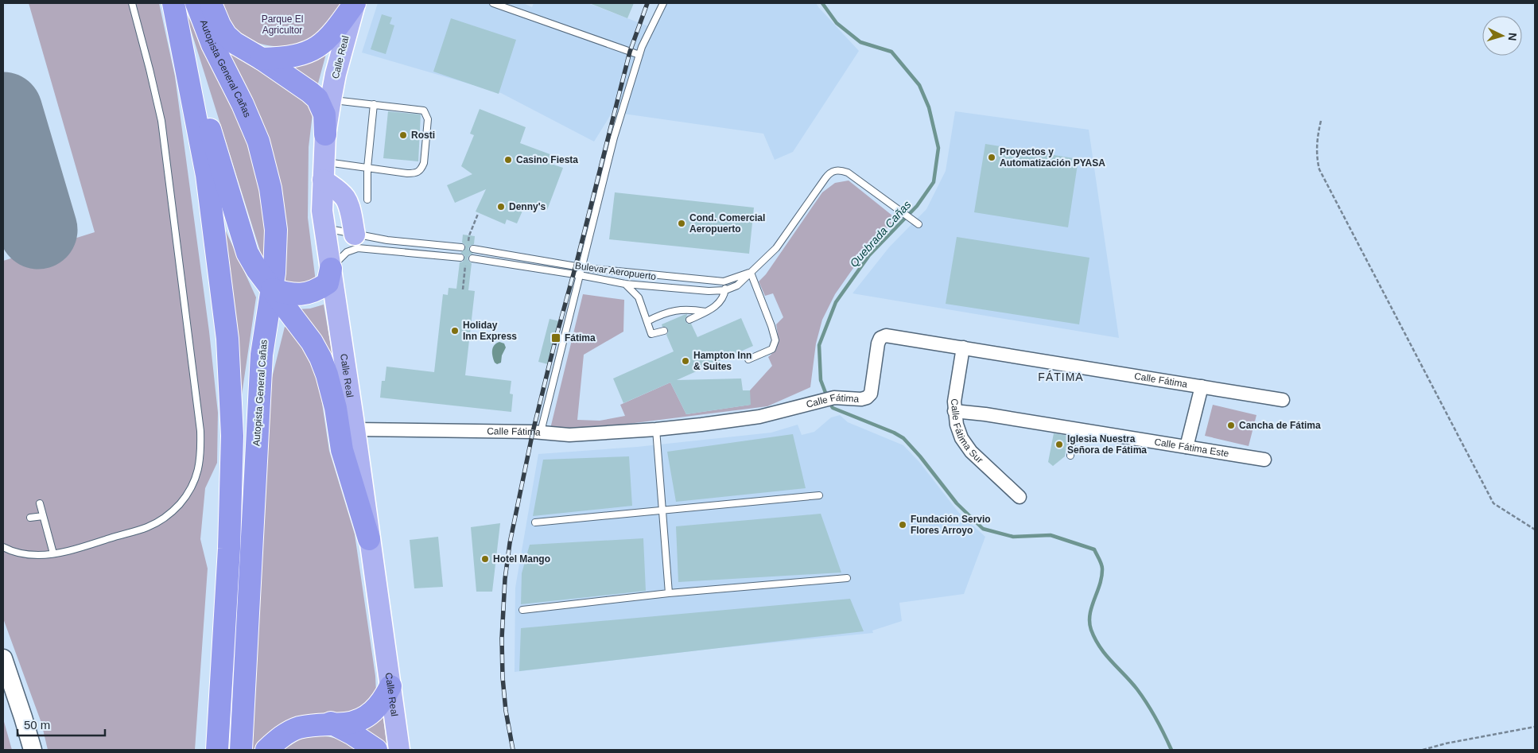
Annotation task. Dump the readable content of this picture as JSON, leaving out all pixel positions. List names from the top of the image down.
{
  "streets": {
    "highway": ["Autopista General Cañas"],
    "main road": ["Calle Real"],
    "street": ["Calle Fátima", "Calle Fátima Sur", "Calle Fátima Este"],
    "lane": ["Bulevar Aeropuerto"]
  },
  "crossings": [
    ["Calle Real", "Calle Fátima"],
    ["Calle Fátima", "Calle Fátima Sur"],
    ["Calle Fátima Sur", "Calle Fátima Este"]
  ],
  "districts": ["FÁTIMA"],
  "water": ["Quebrada Cañas"],
  "parks": ["Parque El Agricultor"],
  "places": {
    "other": [
      "Rosti",
      "Proyectos y Automatización PYASA",
      "Casino Fiesta",
      "Denny's",
      "Cond. Comercial Aeropuerto",
      "Holiday Inn Express",
      "Hampton Inn & Suites",
      "Cancha de Fátima",
      "Iglesia Nuestra Señora de Fátima",
      "Fundación Servio Flores Arroyo",
      "Hotel Mango"
    ],
    "transit": ["Fátima"]
  },
  "scale_bar": "50 m",
  "north": "right"
}
